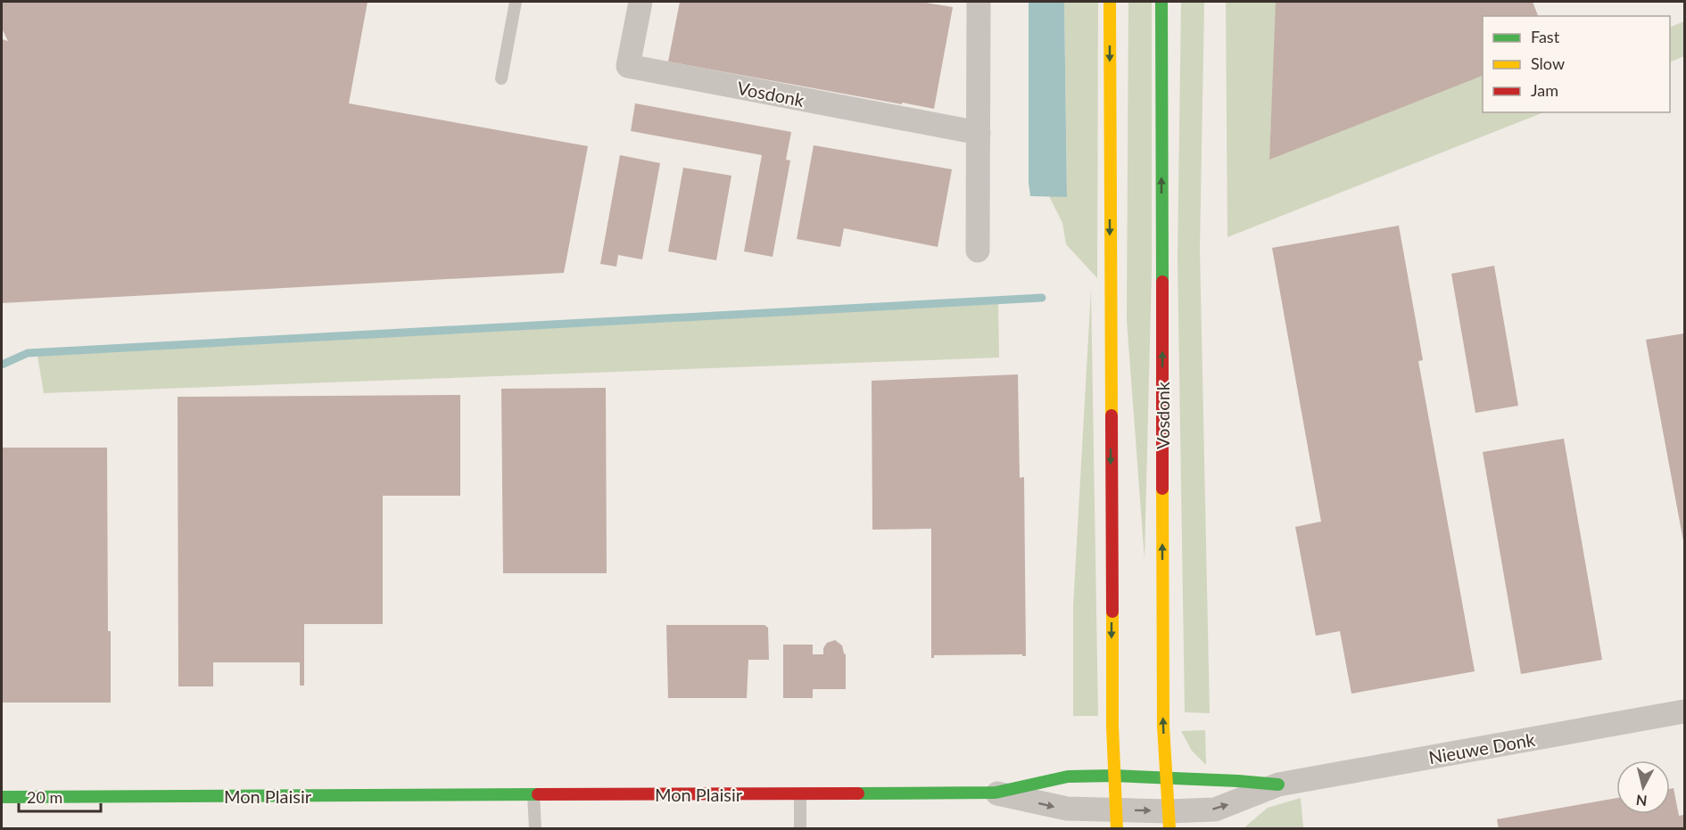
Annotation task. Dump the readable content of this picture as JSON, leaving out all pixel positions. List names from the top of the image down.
{
  "streets": {
    "main road": ["Vosdonk", "Nieuwe Donk", "Mon Plaisir"]
  },
  "crossings": [
    ["Vosdonk", "Nieuwe Donk"],
    ["Nieuwe Donk", "Mon Plaisir"]
  ],
  "one_way": ["Vosdonk"],
  "legend": ["Fast", "Slow", "Jam"],
  "scale_bar": "20 m",
  "north": "bottom"
}
